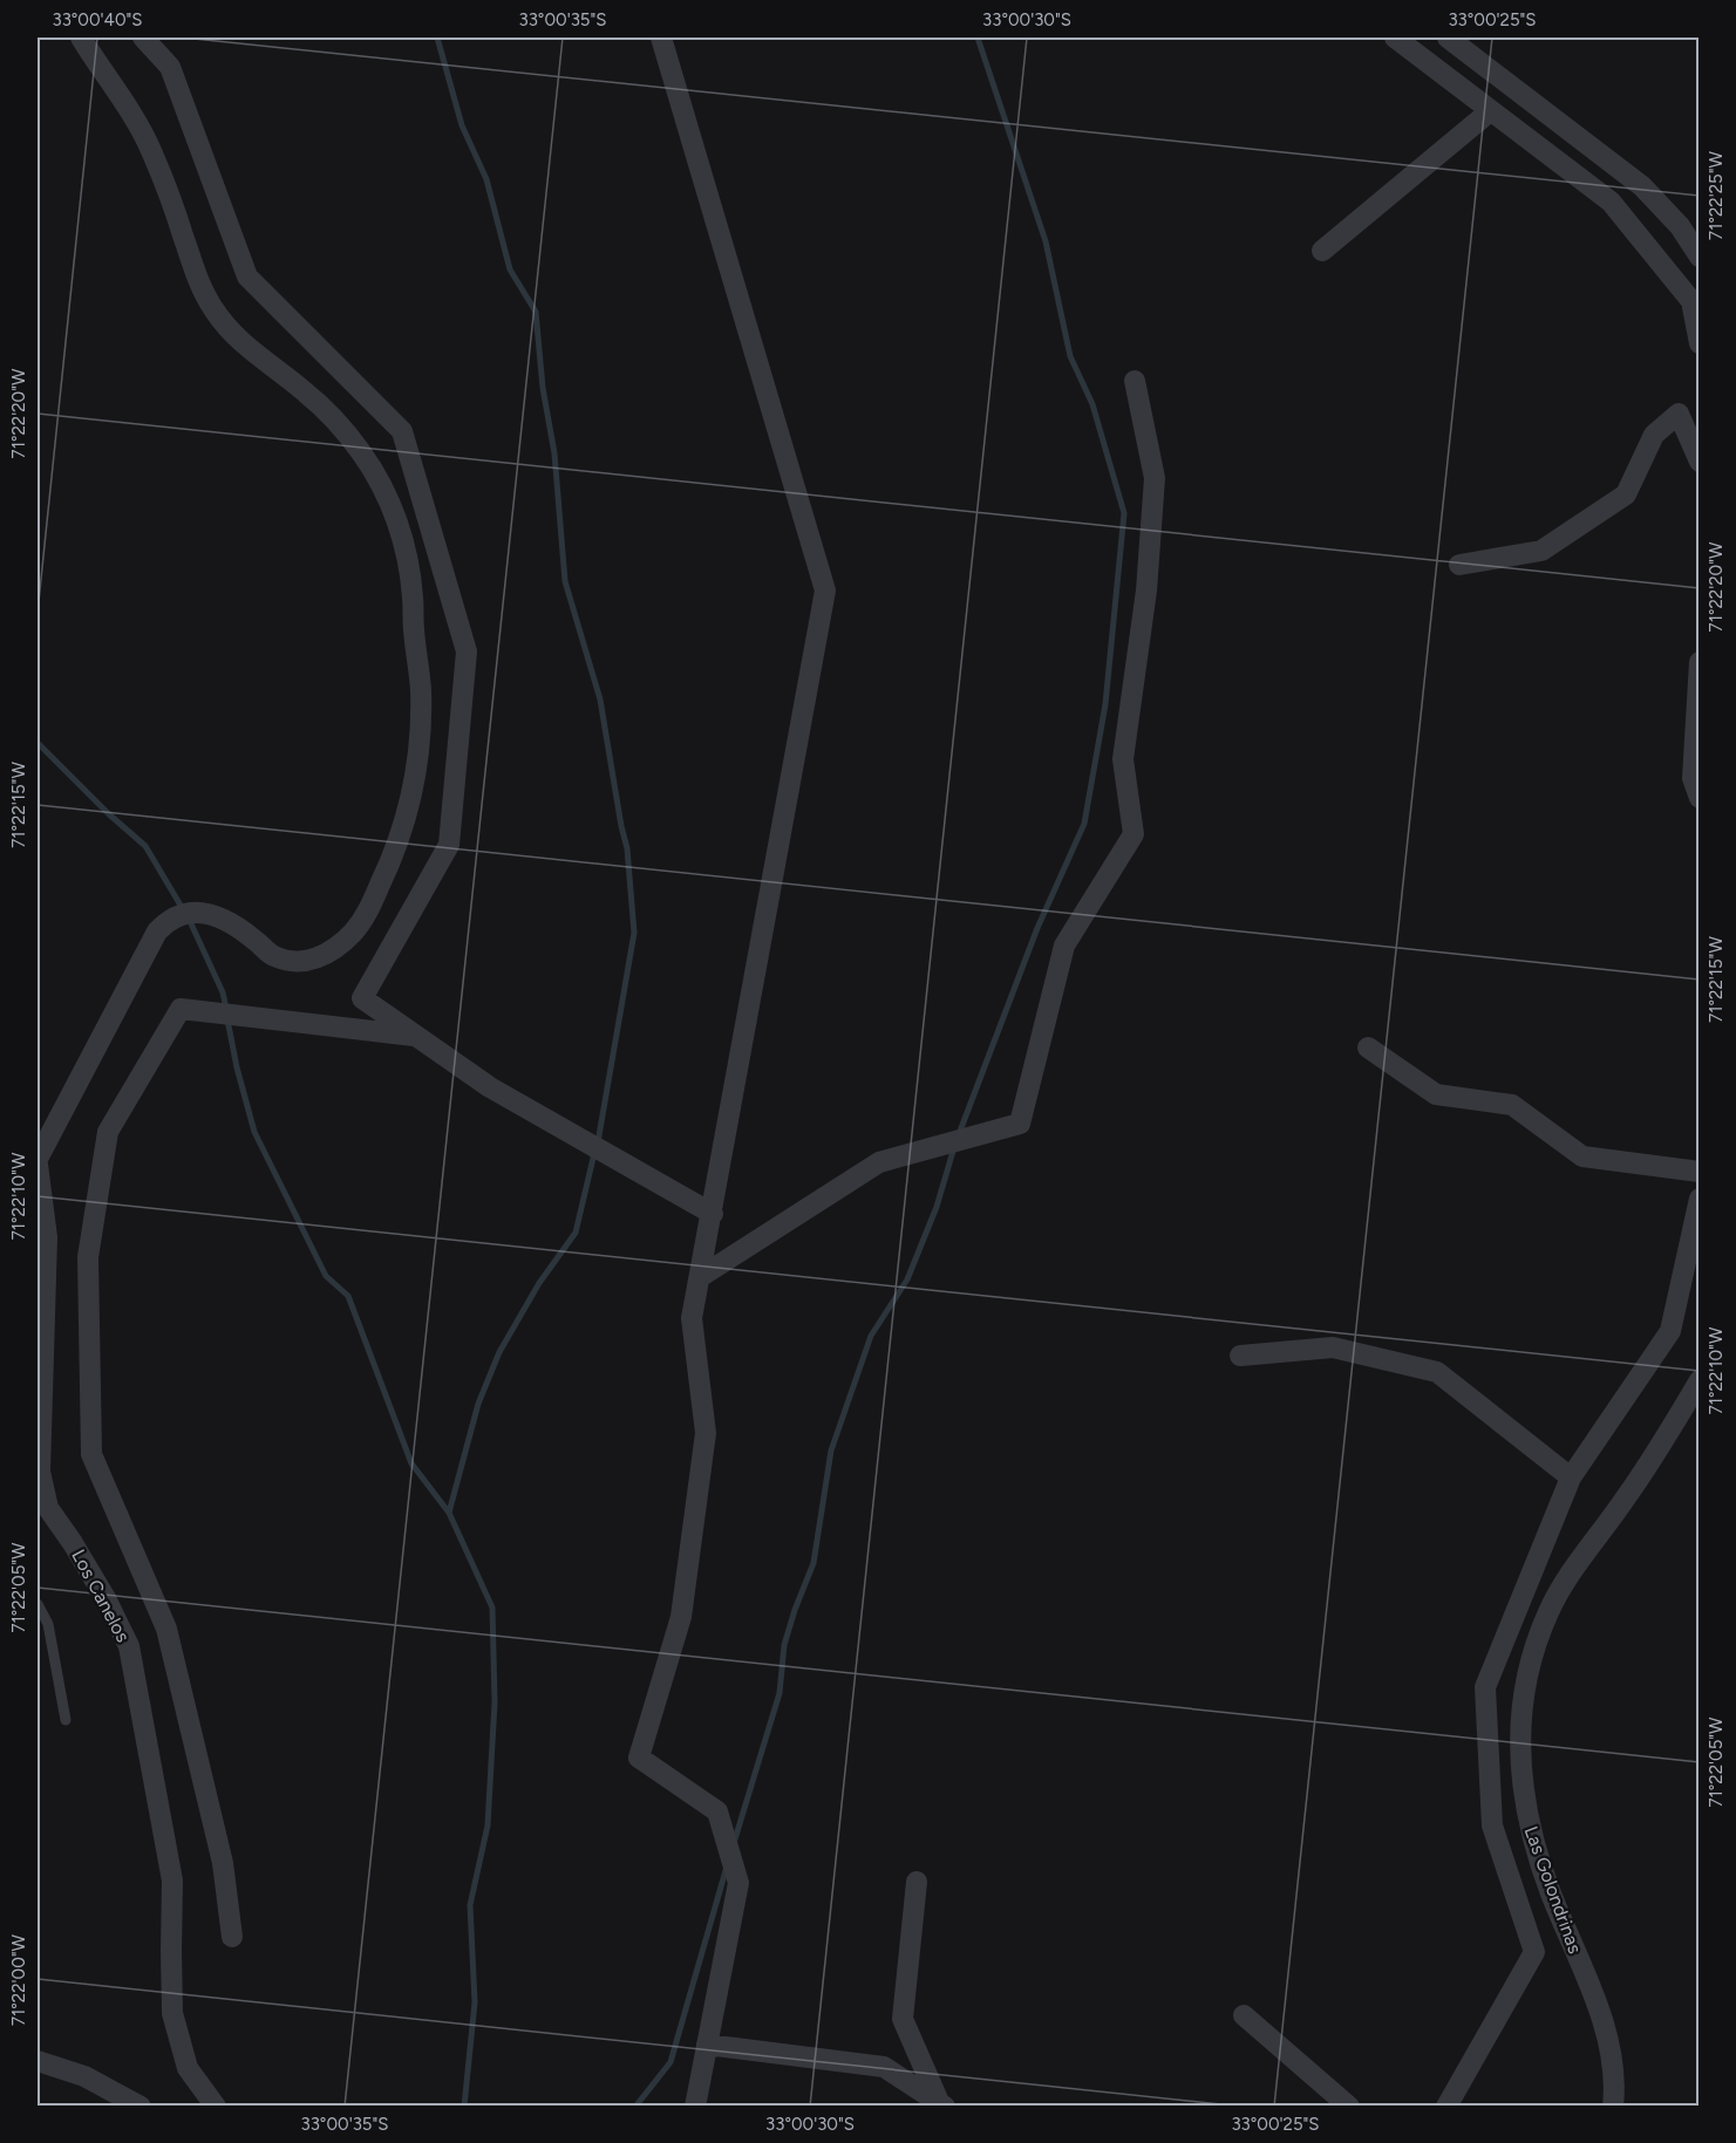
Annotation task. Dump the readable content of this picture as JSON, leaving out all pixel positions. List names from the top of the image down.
{
  "streets": {
    "street": ["Los Canelos", "Las Golondrinas"]
  },
  "coordinates": [
    "33°00'40\"S",
    "33°00'35\"S",
    "33°00'30\"S",
    "33°00'25\"S",
    "71°22'25\"W",
    "71°22'20\"W",
    "71°22'15\"W",
    "71°22'10\"W",
    "71°22'05\"W",
    "71°22'00\"W"
  ]
}
